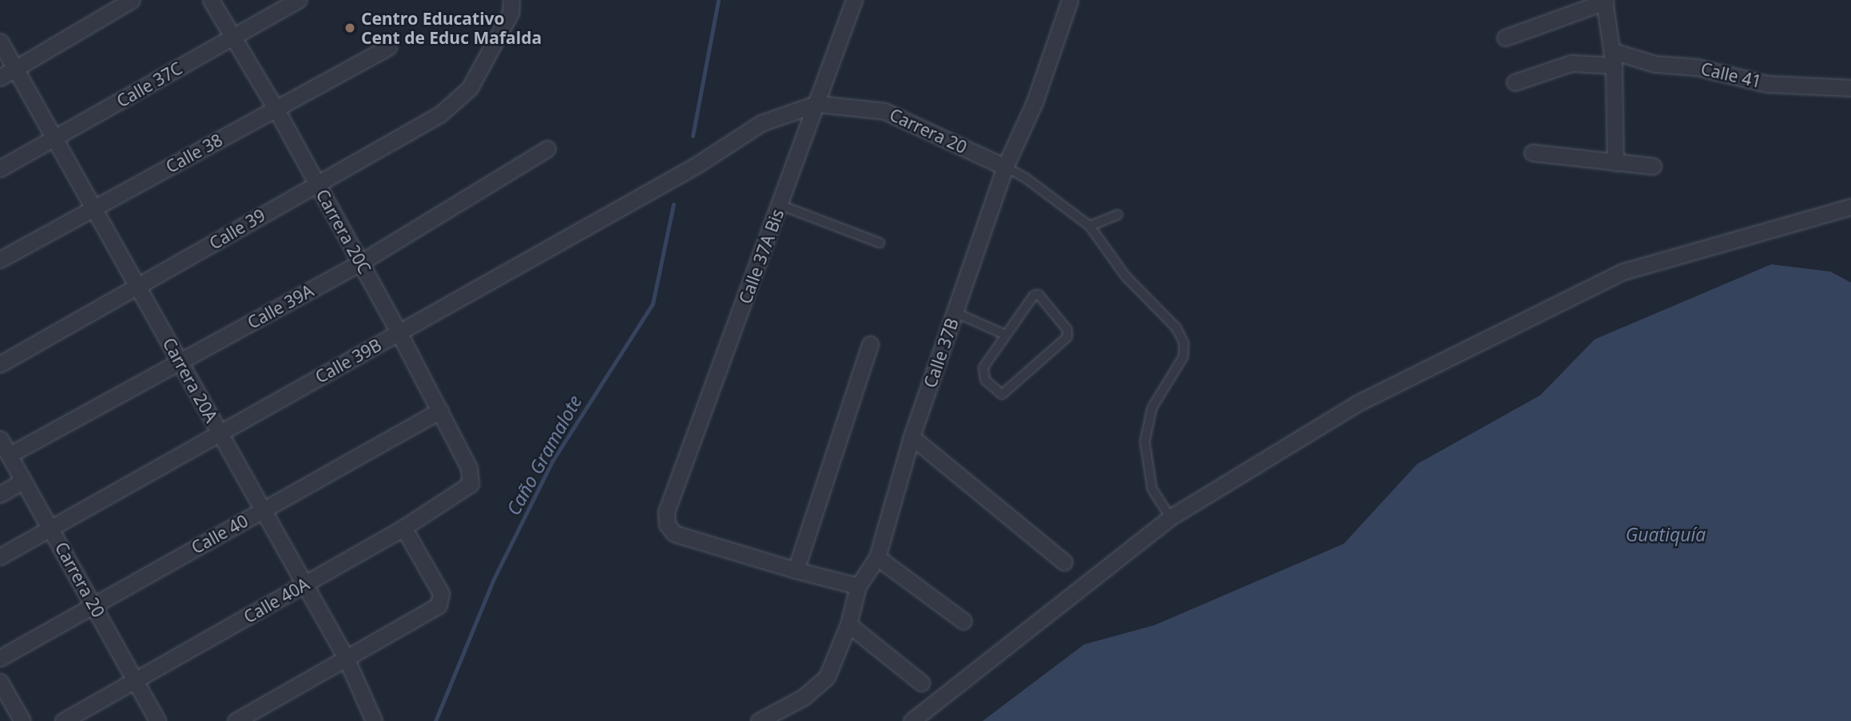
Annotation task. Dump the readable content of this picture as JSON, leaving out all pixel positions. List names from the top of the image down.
{
  "streets": {
    "street": [
      "Calle 41",
      "Calle 37C",
      "Carrera 20",
      "Calle 38",
      "Calle 39",
      "Carrera 20C",
      "Calle 37A Bis",
      "Calle 39A",
      "Calle 37B",
      "Calle 39B",
      "Carrera 20A",
      "Calle 40",
      "Calle 40A"
    ]
  },
  "crossings": [
    ["Calle 37C", "Carrera 20C"],
    ["Calle 37C", "Carrera 20A"],
    ["Carrera 20", "Calle 37A Bis"],
    ["Carrera 20", "Calle 39A"],
    ["Carrera 20", "Calle 37B"],
    ["Carrera 20", "Calle 39B"],
    ["Carrera 20", "Calle 40"],
    ["Carrera 20", "Calle 40A"],
    ["Calle 38", "Carrera 20C"],
    ["Calle 38", "Carrera 20A"],
    ["Calle 39", "Carrera 20C"],
    ["Calle 39", "Carrera 20A"],
    ["Carrera 20C", "Calle 39A"],
    ["Carrera 20C", "Calle 39B"],
    ["Carrera 20C", "Calle 40"],
    ["Carrera 20C", "Calle 40A"],
    ["Calle 39A", "Carrera 20A"],
    ["Calle 39B", "Carrera 20A"],
    ["Carrera 20A", "Calle 40"],
    ["Carrera 20A", "Calle 40A"]
  ],
  "water": ["Caño Gramalote", "Guatiquía"],
  "places": ["Centro Educativo Cent de Educ Mafalda"]
}
